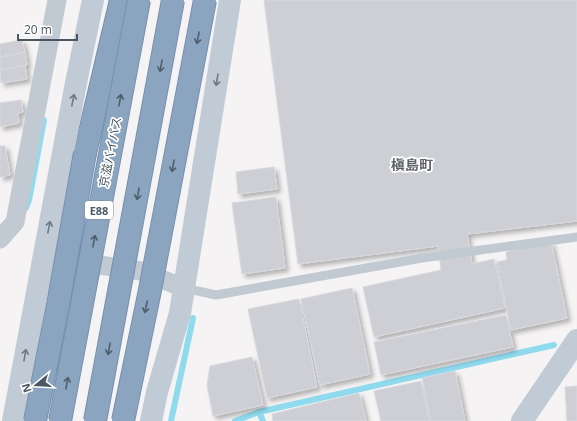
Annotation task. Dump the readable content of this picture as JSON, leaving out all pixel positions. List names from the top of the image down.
{
  "streets": {
    "highway": ["京滋バイパス", "E88"]
  },
  "districts": ["槇島町"],
  "scale_bar": "20 m",
  "north": "left"
}
